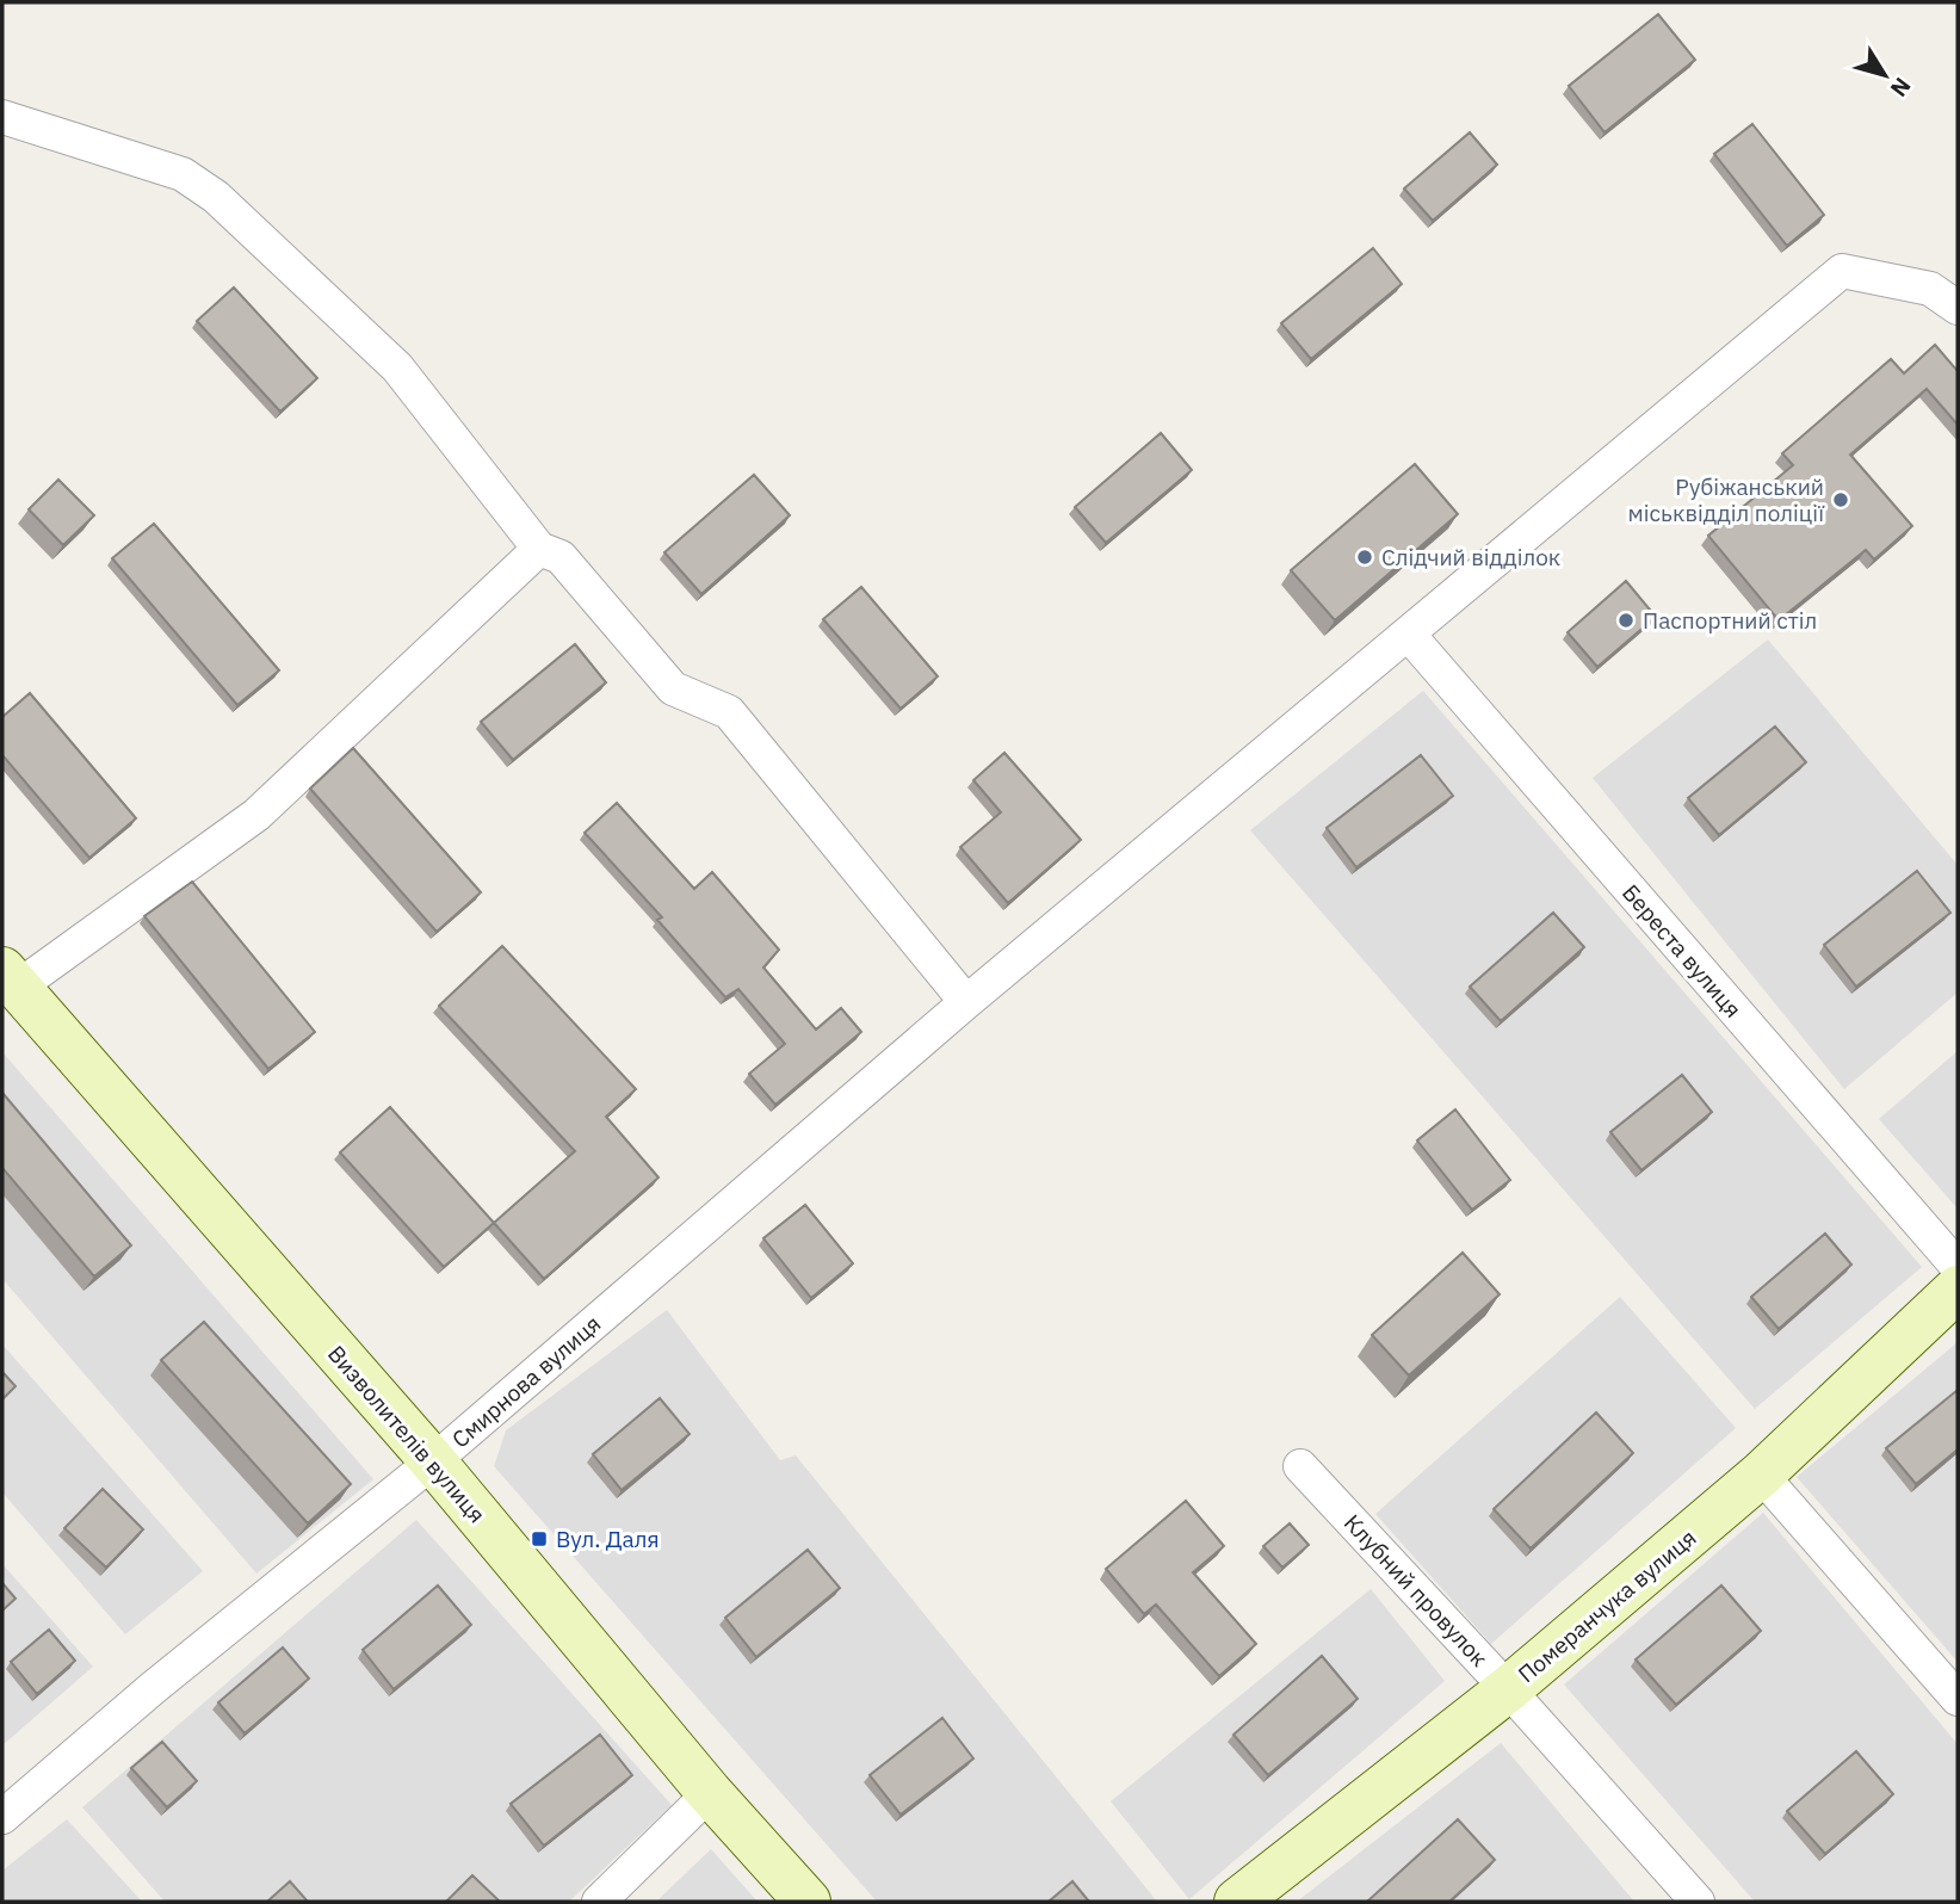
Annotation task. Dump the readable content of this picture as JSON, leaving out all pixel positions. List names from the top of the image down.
{
  "streets": {
    "street": [
      "Береста вулиця",
      "Смирнова вулиця",
      "Визволителів вулиця",
      "Клубний провулок",
      "Померанчука вулиця"
    ]
  },
  "crossings": [
    ["Береста вулиця", "Смирнова вулиця"],
    ["Смирнова вулиця", "Визволителів вулиця"],
    ["Клубний провулок", "Померанчука вулиця"]
  ],
  "places": {
    "other": ["Рубіжанський міськвідділ поліції", "Слідчий відділок", "Паспортний стіл"],
    "transit": ["Вул. Даля"]
  },
  "north": "bottom right"
}
